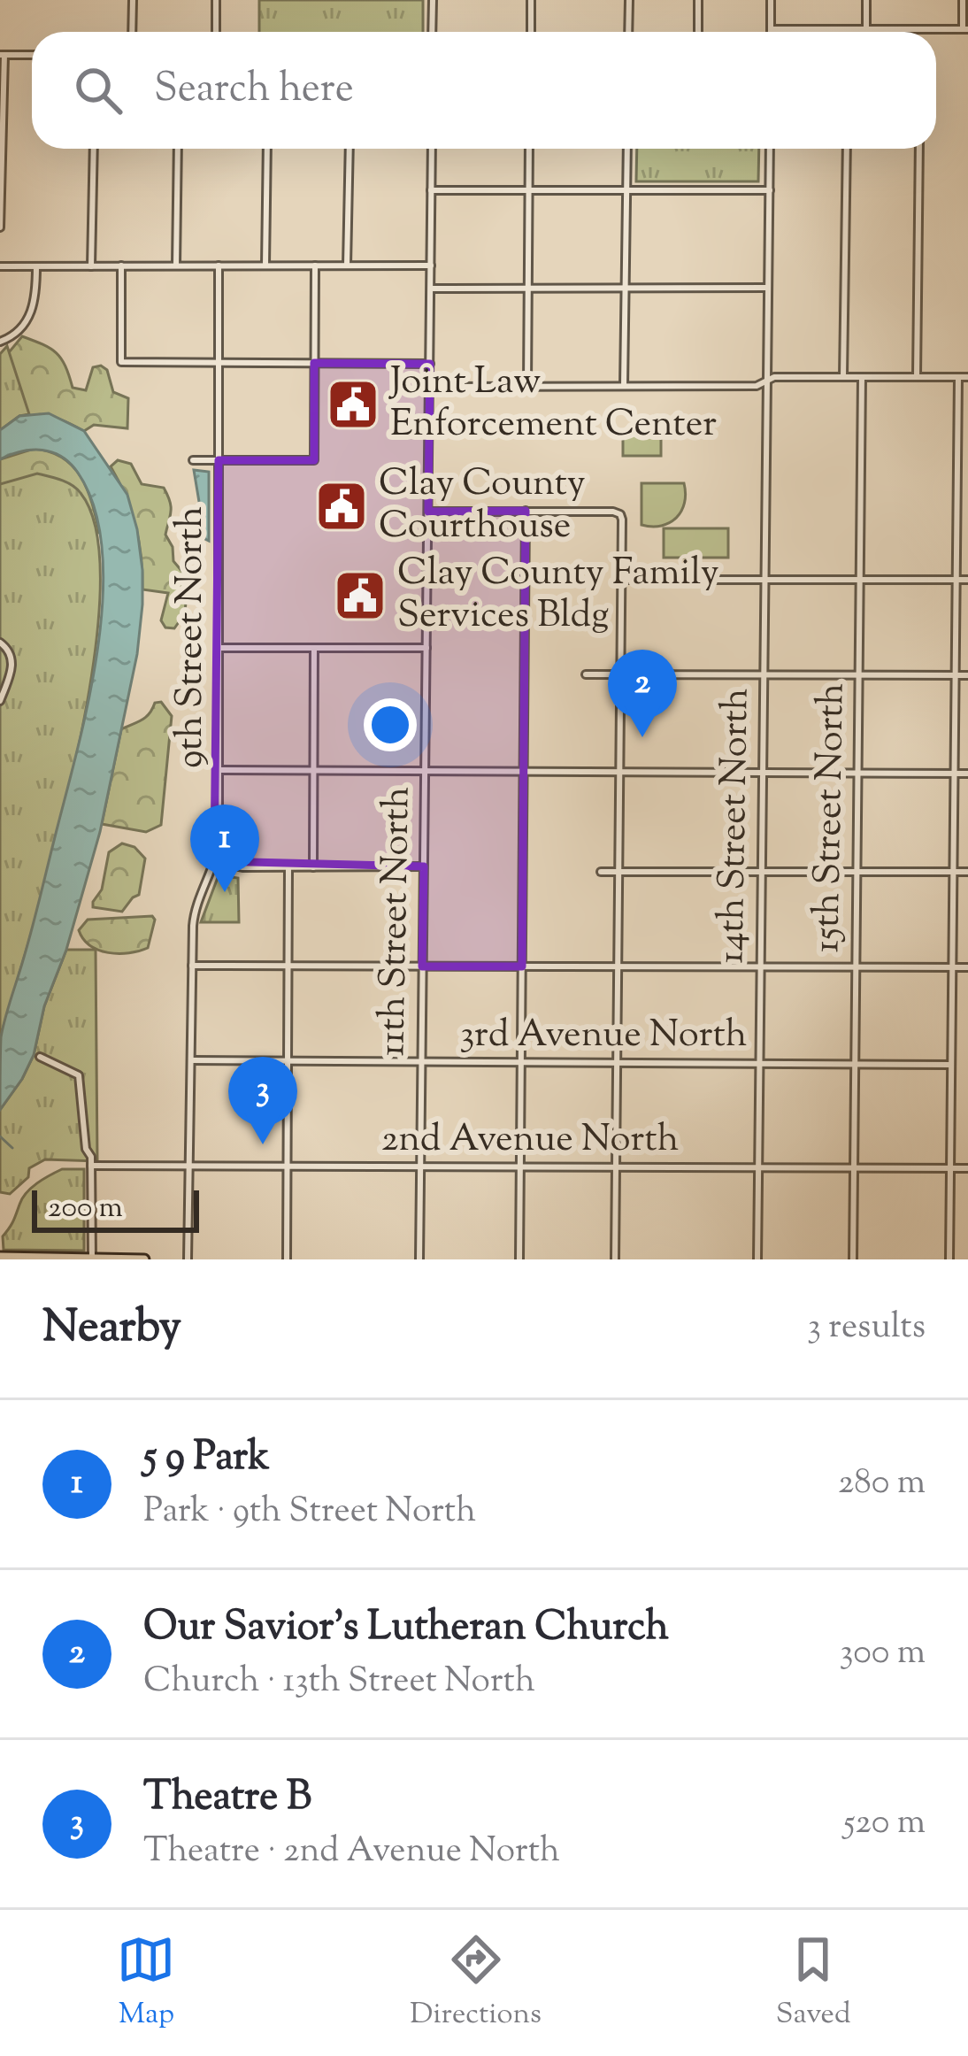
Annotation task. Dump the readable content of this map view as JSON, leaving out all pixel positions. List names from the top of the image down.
{
  "streets": {
    "street": [
      "9th Street North",
      "15th Street North",
      "14th Street North",
      "11th Street North",
      "3rd Avenue North",
      "2nd Avenue North"
    ]
  },
  "crossings": [
    ["9th Street North", "3rd Avenue North"],
    ["9th Street North", "2nd Avenue North"],
    ["15th Street North", "3rd Avenue North"],
    ["15th Street North", "2nd Avenue North"],
    ["14th Street North", "3rd Avenue North"],
    ["14th Street North", "2nd Avenue North"],
    ["11th Street North", "3rd Avenue North"],
    ["11th Street North", "2nd Avenue North"]
  ],
  "places": {
    "public building": ["Joint Law Enforcement Center", "Clay County Courthouse", "Clay County Family Services Bldg"]
  },
  "scale_bar": "200 m",
  "page": {
    "search": "Search here",
    "pins": ["2", "1", "3"],
    "scale": "200 m",
    "heading": ["Nearby", "3 results"],
    "list": [
      {
        "mark": "1",
        "name": "5 9 Park",
        "note": "Park · 9th Street North",
        "value": "280 m"
      },
      {
        "mark": "2",
        "name": "Our Savior's Lutheran Church",
        "note": "Church · 13th Street North",
        "value": "300 m"
      },
      {
        "mark": "3",
        "name": "Theatre B",
        "note": "Theatre · 2nd Avenue North",
        "value": "520 m"
      }
    ],
    "nav": ["Map", "Directions", "Saved"]
  }
}
